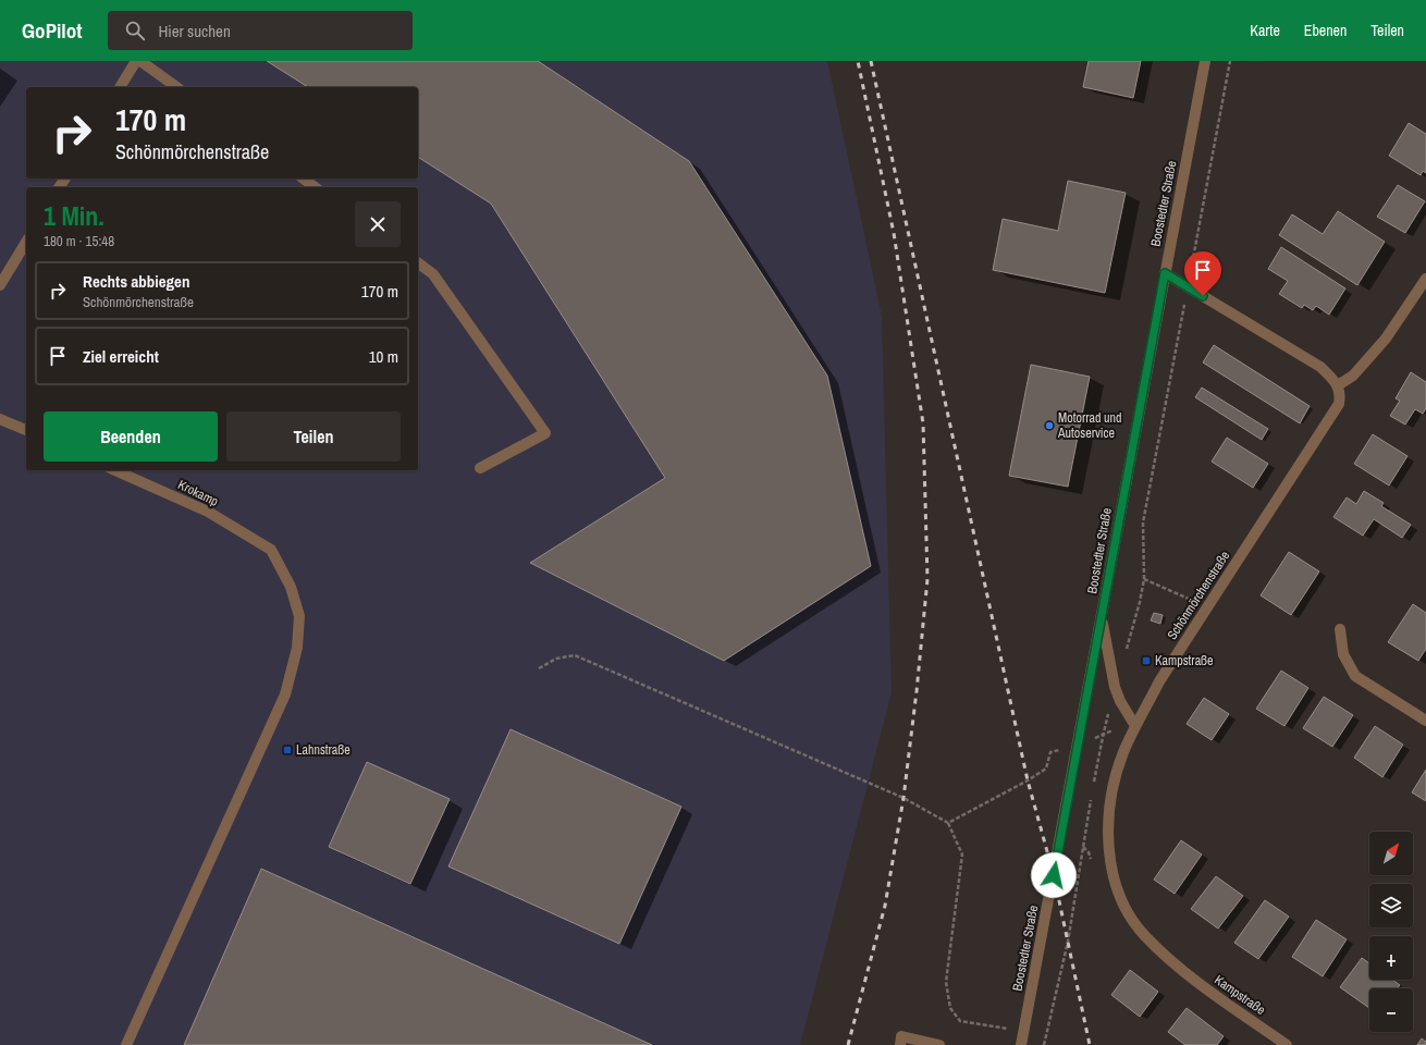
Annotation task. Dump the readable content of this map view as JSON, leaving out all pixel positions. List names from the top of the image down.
{
  "streets": {
    "street": [
      "Boostedter Straße",
      "Krokamp",
      "Schönmörchenstraße",
      "Kampstraße"
    ]
  },
  "crossings": [
    ["Schönmörchenstraße", "Kampstraße"]
  ],
  "places": {
    "other": ["Motorrad und Autoservice"],
    "transit": ["Kampstraße", "Lahnstraße"]
  },
  "north": "top right",
  "page": {
    "header": "GoPilot",
    "search": "Hier suchen",
    "nav": ["Karte", "Ebenen", "Teilen"],
    "turn": ["170 m", "Schönmörchenstraße"],
    "heading": ["1 Min.", "180 m · 15:48"],
    "list": [
      {
        "name": "Rechts abbiegen",
        "note": "Schönmörchenstraße",
        "value": "170 m"
      },
      {
        "name": "Ziel erreicht",
        "value": "10 m"
      }
    ],
    "buttons": ["Beenden", "Teilen"],
    "map_buttons": ["+", "−"]
  }
}
